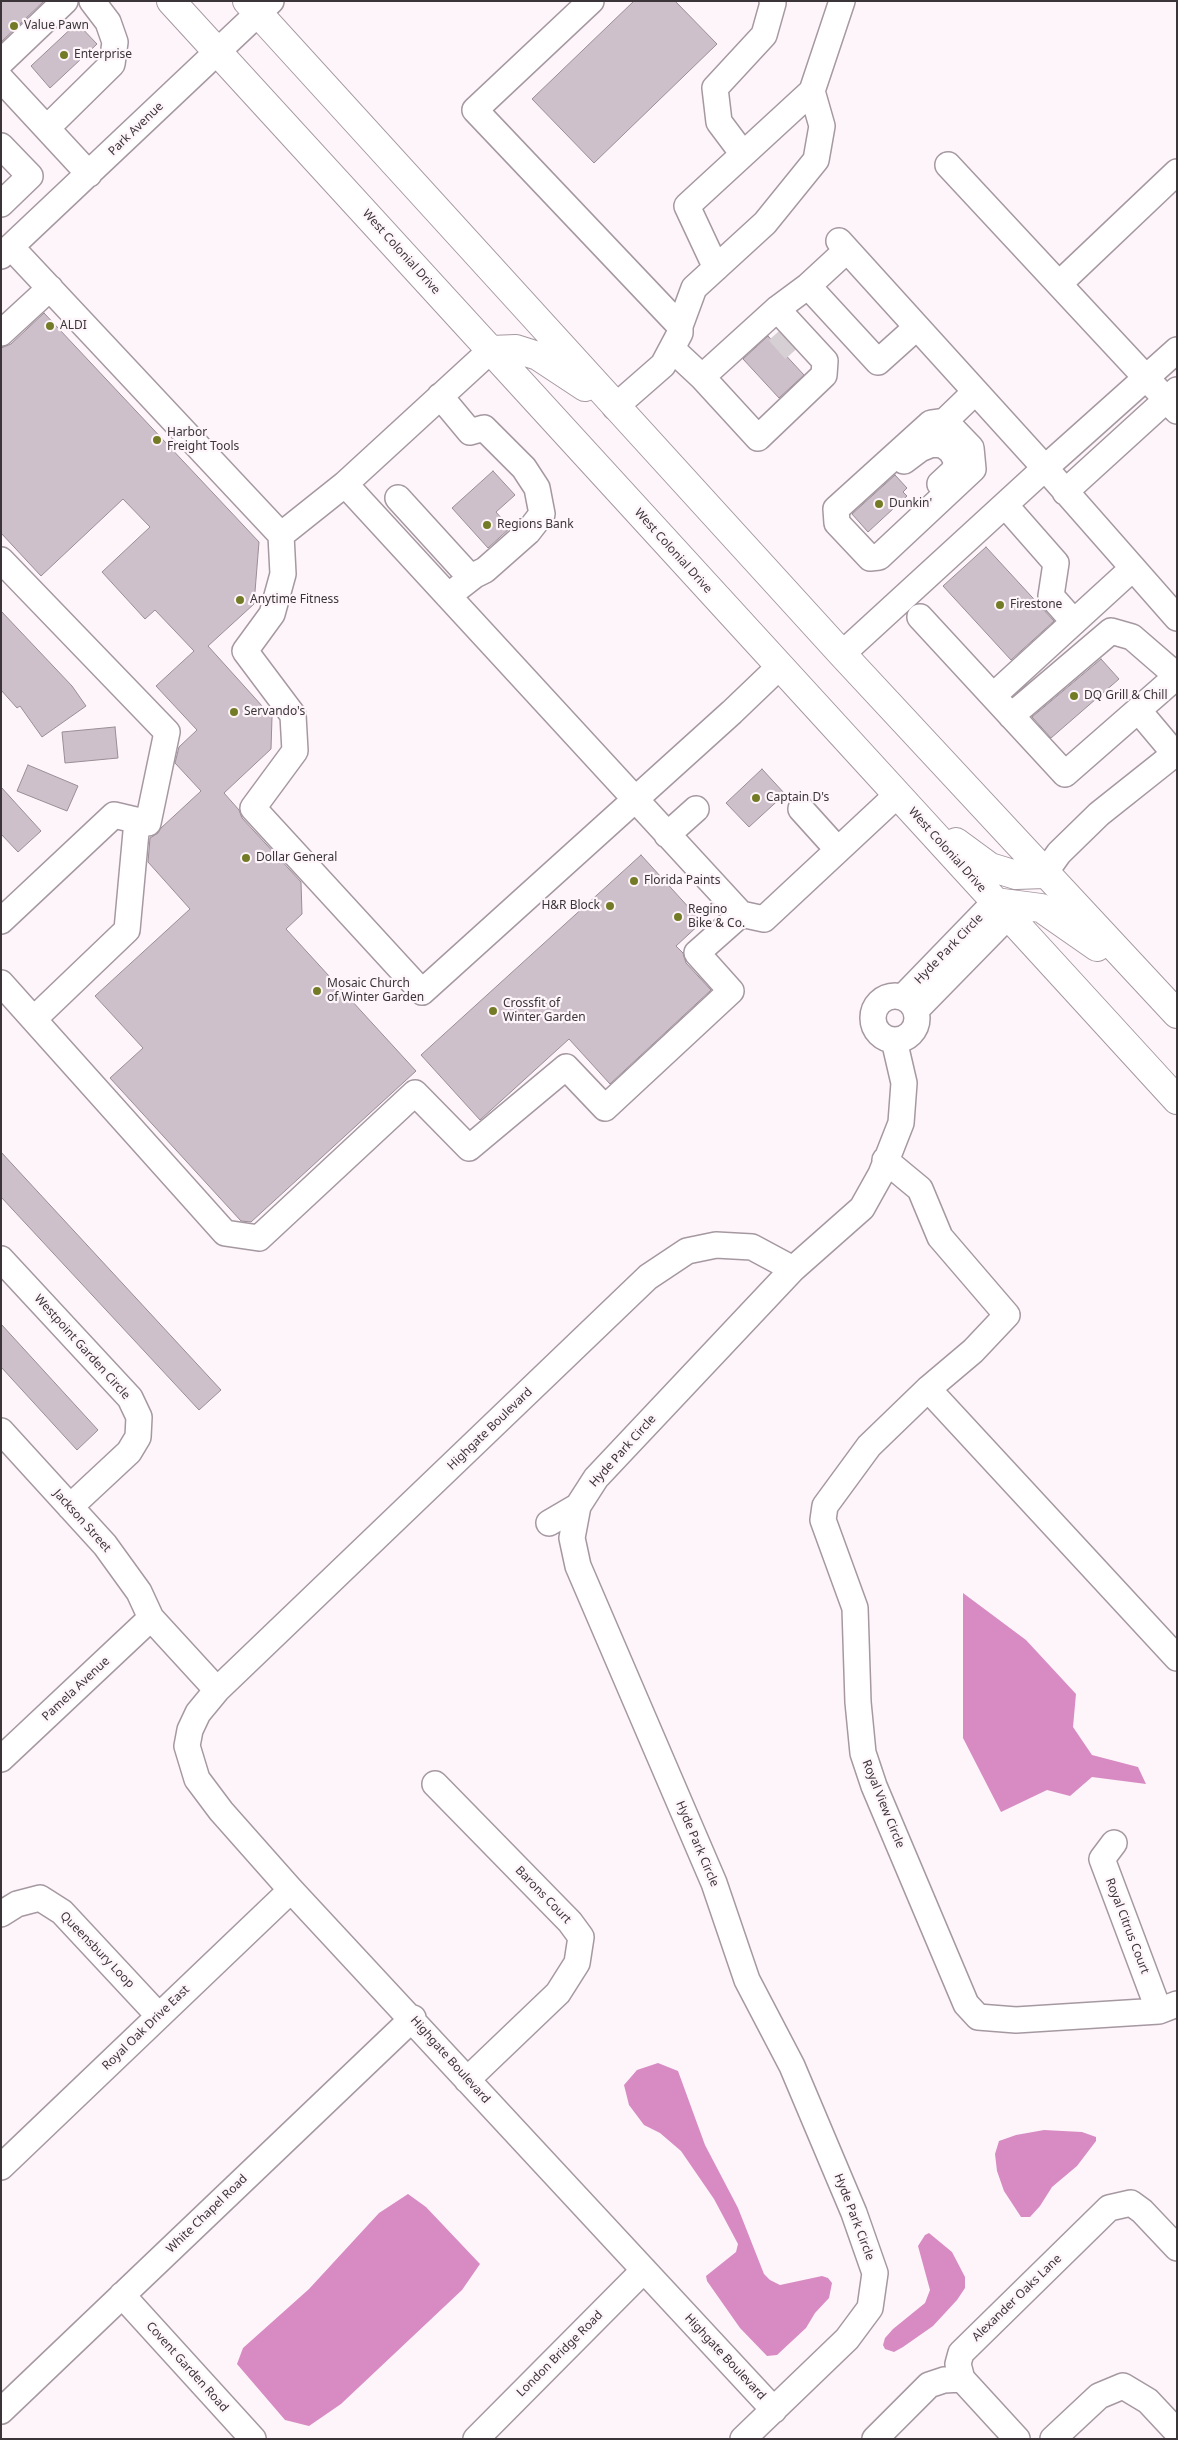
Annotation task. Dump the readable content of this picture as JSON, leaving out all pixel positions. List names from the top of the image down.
{
  "streets": {
    "highway": ["West Colonial Drive"],
    "street": [
      "Park Avenue",
      "Hyde Park Circle",
      "Westpoint Garden Circle",
      "Highgate Boulevard",
      "Jackson Street",
      "Pamela Avenue",
      "Royal View Circle",
      "Barons Court",
      "Royal Citrus Court",
      "Queensbury Loop",
      "Royal Oak Drive East",
      "White Chapel Road",
      "Alexander Oaks Lane",
      "London Bridge Road",
      "Covent Garden Road"
    ]
  },
  "crossings": [
    ["Park Avenue", "West Colonial Drive"],
    ["West Colonial Drive", "Hyde Park Circle"],
    ["Hyde Park Circle", "Highgate Boulevard"],
    ["Hyde Park Circle", "Royal View Circle"],
    ["Westpoint Garden Circle", "Jackson Street"],
    ["Highgate Boulevard", "Barons Court"],
    ["Highgate Boulevard", "Royal Oak Drive East"],
    ["Highgate Boulevard", "White Chapel Road"],
    ["Highgate Boulevard", "London Bridge Road"],
    ["Jackson Street", "Pamela Avenue"],
    ["Royal View Circle", "Royal Citrus Court"],
    ["Queensbury Loop", "Royal Oak Drive East"],
    ["White Chapel Road", "Covent Garden Road"]
  ],
  "places": [
    "Value Pawn",
    "Enterprise",
    "ALDI",
    "Harbor Freight Tools",
    "Dunkin'",
    "Regions Bank",
    "Anytime Fitness",
    "Firestone",
    "DQ Grill & Chill",
    "Servando's",
    "Captain D's",
    "Dollar General",
    "Florida Paints",
    "H&R Block",
    "Regino Bike & Co.",
    "Mosaic Church of Winter Garden",
    "Crossfit of Winter Garden"
  ]
}
